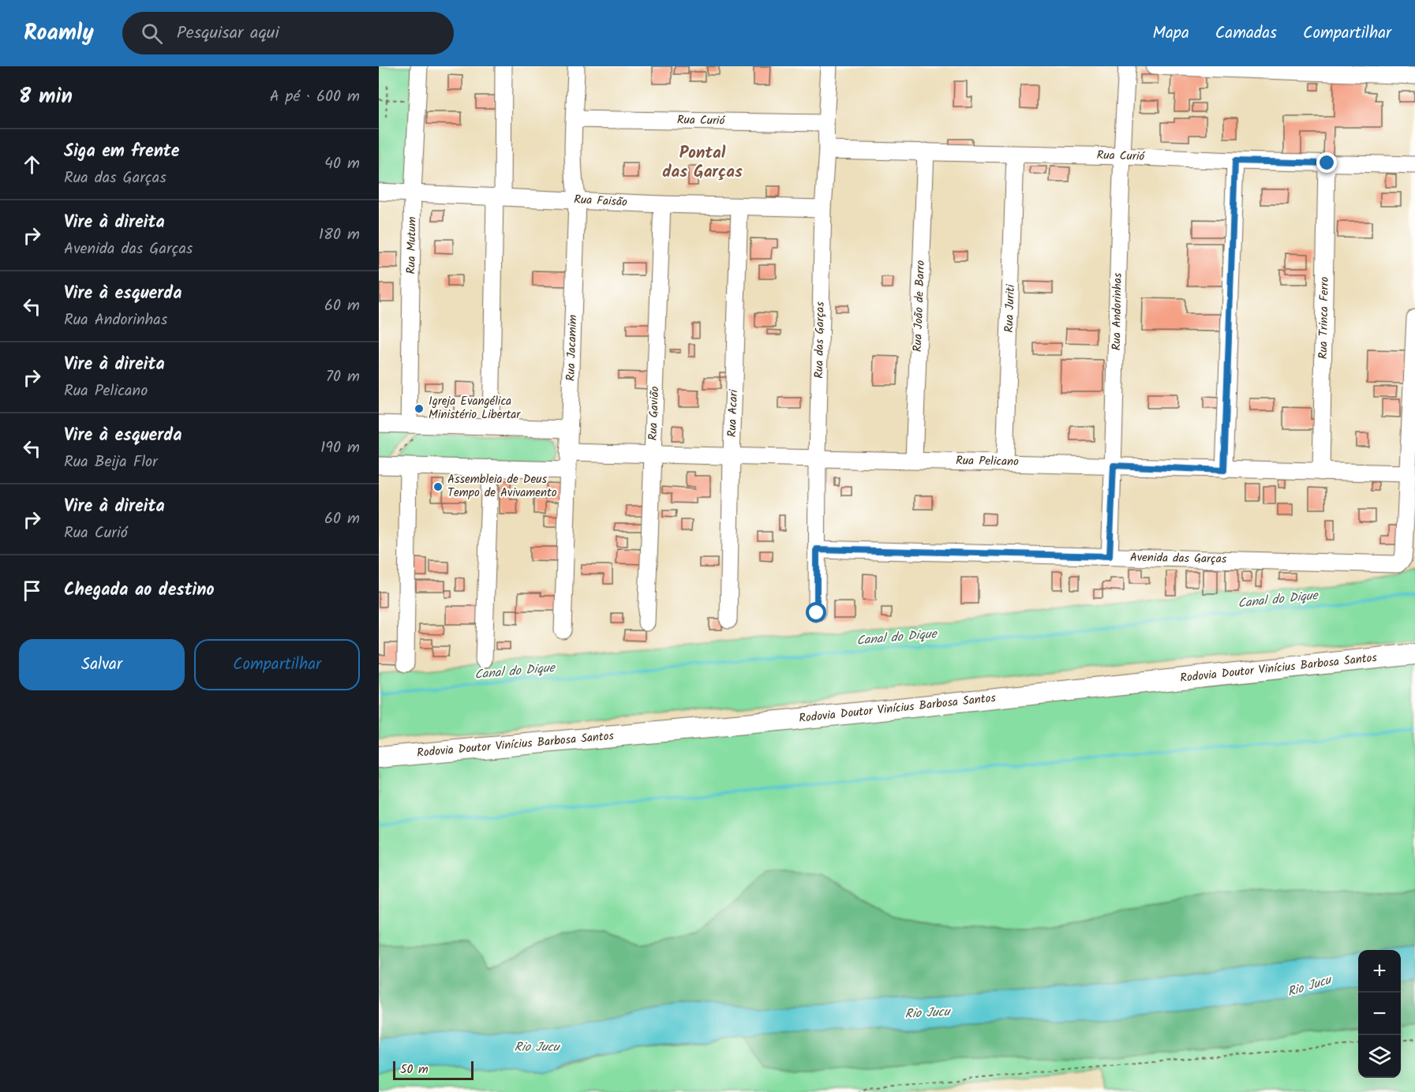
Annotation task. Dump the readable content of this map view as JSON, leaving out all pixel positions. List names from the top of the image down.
{
  "streets": {
    "main road": ["Rodovia Doutor Vinícius Barbosa Santos"],
    "street": [
      "Rua Curió",
      "Rua Faisão",
      "Rua Mutum",
      "Rua João de Barro",
      "Rua Juriti",
      "Rua Andorinhas",
      "Rua Trinca Ferro",
      "Rua das Garças",
      "Rua Jacamim",
      "Rua Gavião",
      "Rua Acari",
      "Rua Pelicano",
      "Avenida das Garças"
    ]
  },
  "crossings": [
    ["Rua Curió", "Rua João de Barro"],
    ["Rua Curió", "Rua Juriti"],
    ["Rua Curió", "Rua Andorinhas"],
    ["Rua Curió", "Rua Trinca Ferro"],
    ["Rua Curió", "Rua das Garças"],
    ["Rua Curió", "Rua Jacamim"],
    ["Rua Faisão", "Rua Mutum"],
    ["Rua Faisão", "Rua das Garças"],
    ["Rua Faisão", "Rua Jacamim"],
    ["Rua Faisão", "Rua Gavião"],
    ["Rua Faisão", "Rua Acari"],
    ["Rua João de Barro", "Rua Pelicano"],
    ["Rua Juriti", "Rua Pelicano"],
    ["Rua Andorinhas", "Rua Pelicano"],
    ["Rua Andorinhas", "Avenida das Garças"],
    ["Rua Trinca Ferro", "Rua Pelicano"],
    ["Rua das Garças", "Rua Pelicano"],
    ["Rua das Garças", "Avenida das Garças"],
    ["Rua Jacamim", "Rua Pelicano"],
    ["Rua Gavião", "Rua Pelicano"],
    ["Rua Acari", "Rua Pelicano"],
    ["Rua Pelicano", "Avenida das Garças"]
  ],
  "districts": ["Pontal das Garças"],
  "water": ["Canal do Dique", "Rio Jucu"],
  "places": ["Igreja Evangélica Ministério Libertar", "Assembleia de Deus Tempo de Avivamento"],
  "scale_bar": "50 m",
  "page": {
    "header": "Roamly",
    "search": "Pesquisar aqui",
    "nav": ["Mapa", "Camadas", "Compartilhar"],
    "heading": ["8 min", "A pé · 600 m"],
    "list": [
      ["Siga em frente", "Rua das Garças", "40 m"],
      ["Vire à direita", "Avenida das Garças", "180 m"],
      ["Vire à esquerda", "Rua Andorinhas", "60 m"],
      ["Vire à direita", "Rua Pelicano", "70 m"],
      ["Vire à esquerda", "Rua Beija Flor", "190 m"],
      ["Vire à direita", "Rua Curió", "60 m"],
      "Chegada ao destino"
    ],
    "buttons": ["Salvar", "Compartilhar"],
    "map_buttons": ["+", "−"],
    "scale": "50 m"
  }
}
